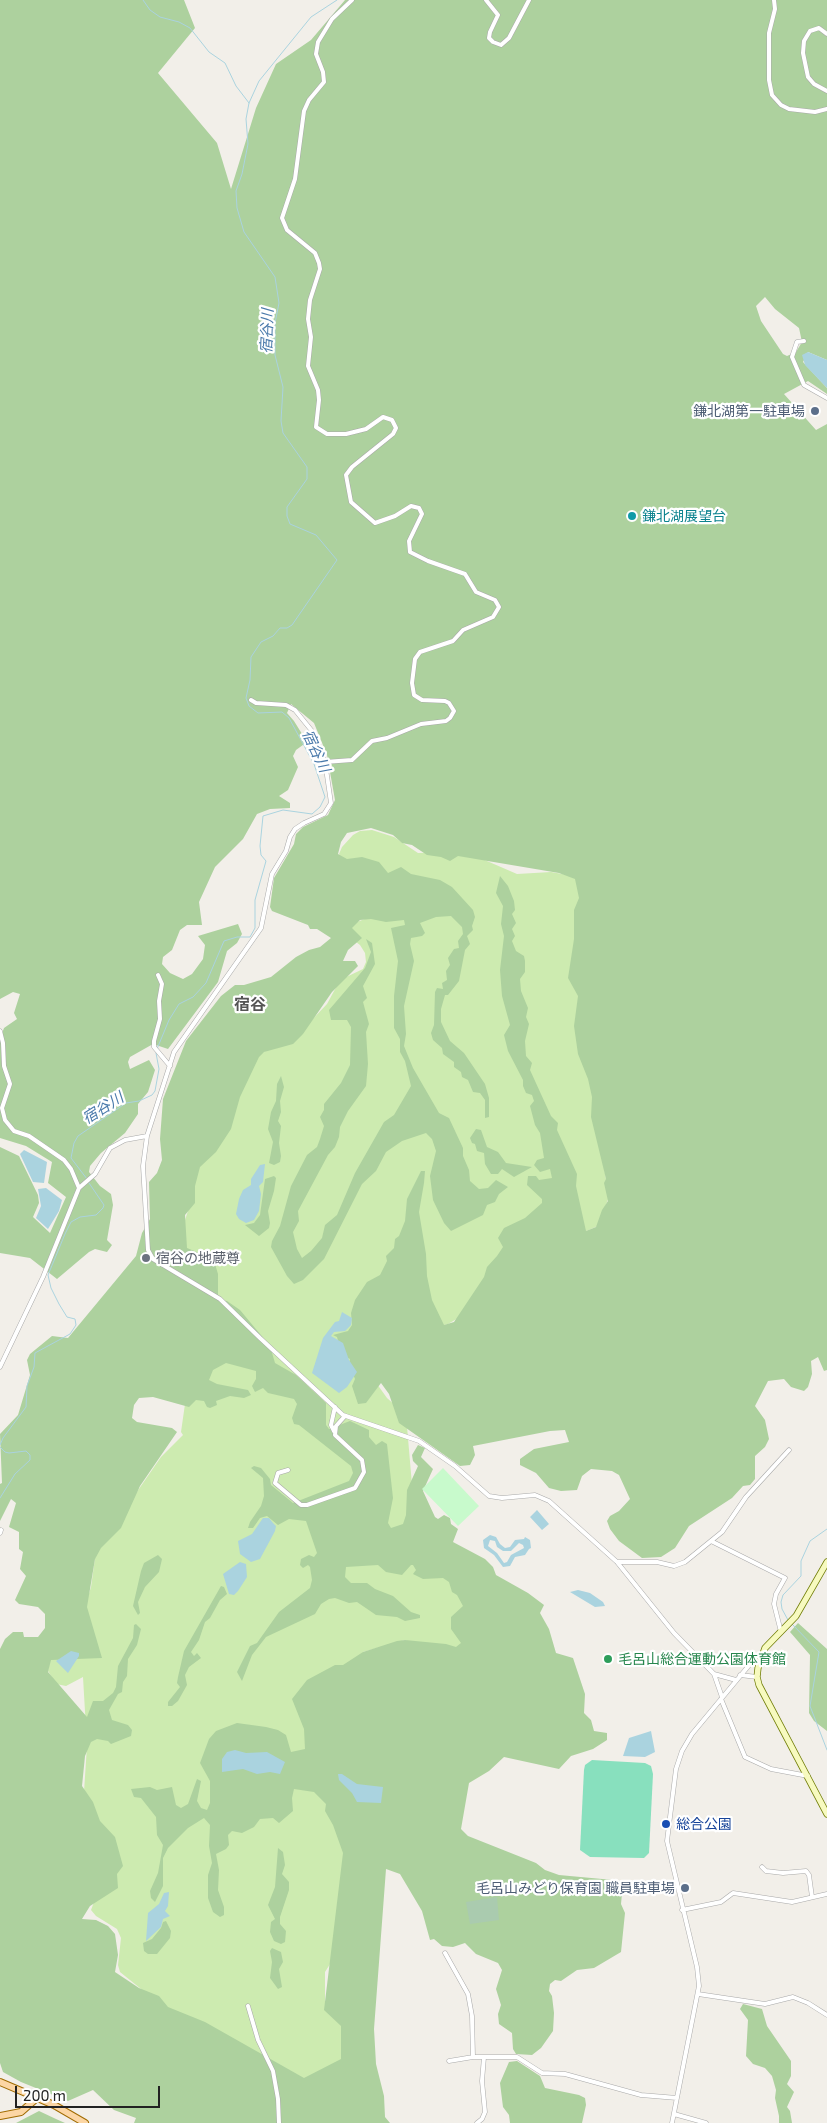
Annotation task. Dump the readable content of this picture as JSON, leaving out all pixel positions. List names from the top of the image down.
{
  "districts": ["宿谷"],
  "water": ["宿谷川"],
  "places": [
    "鎌北湖第一駐車場",
    "鎌北湖展望台",
    "宿谷の地蔵尊",
    "毛呂山総合運動公園体育館",
    "総合公園",
    "毛呂山みどり保育園 職員駐車場"
  ],
  "scale_bar": "200 m"
}
